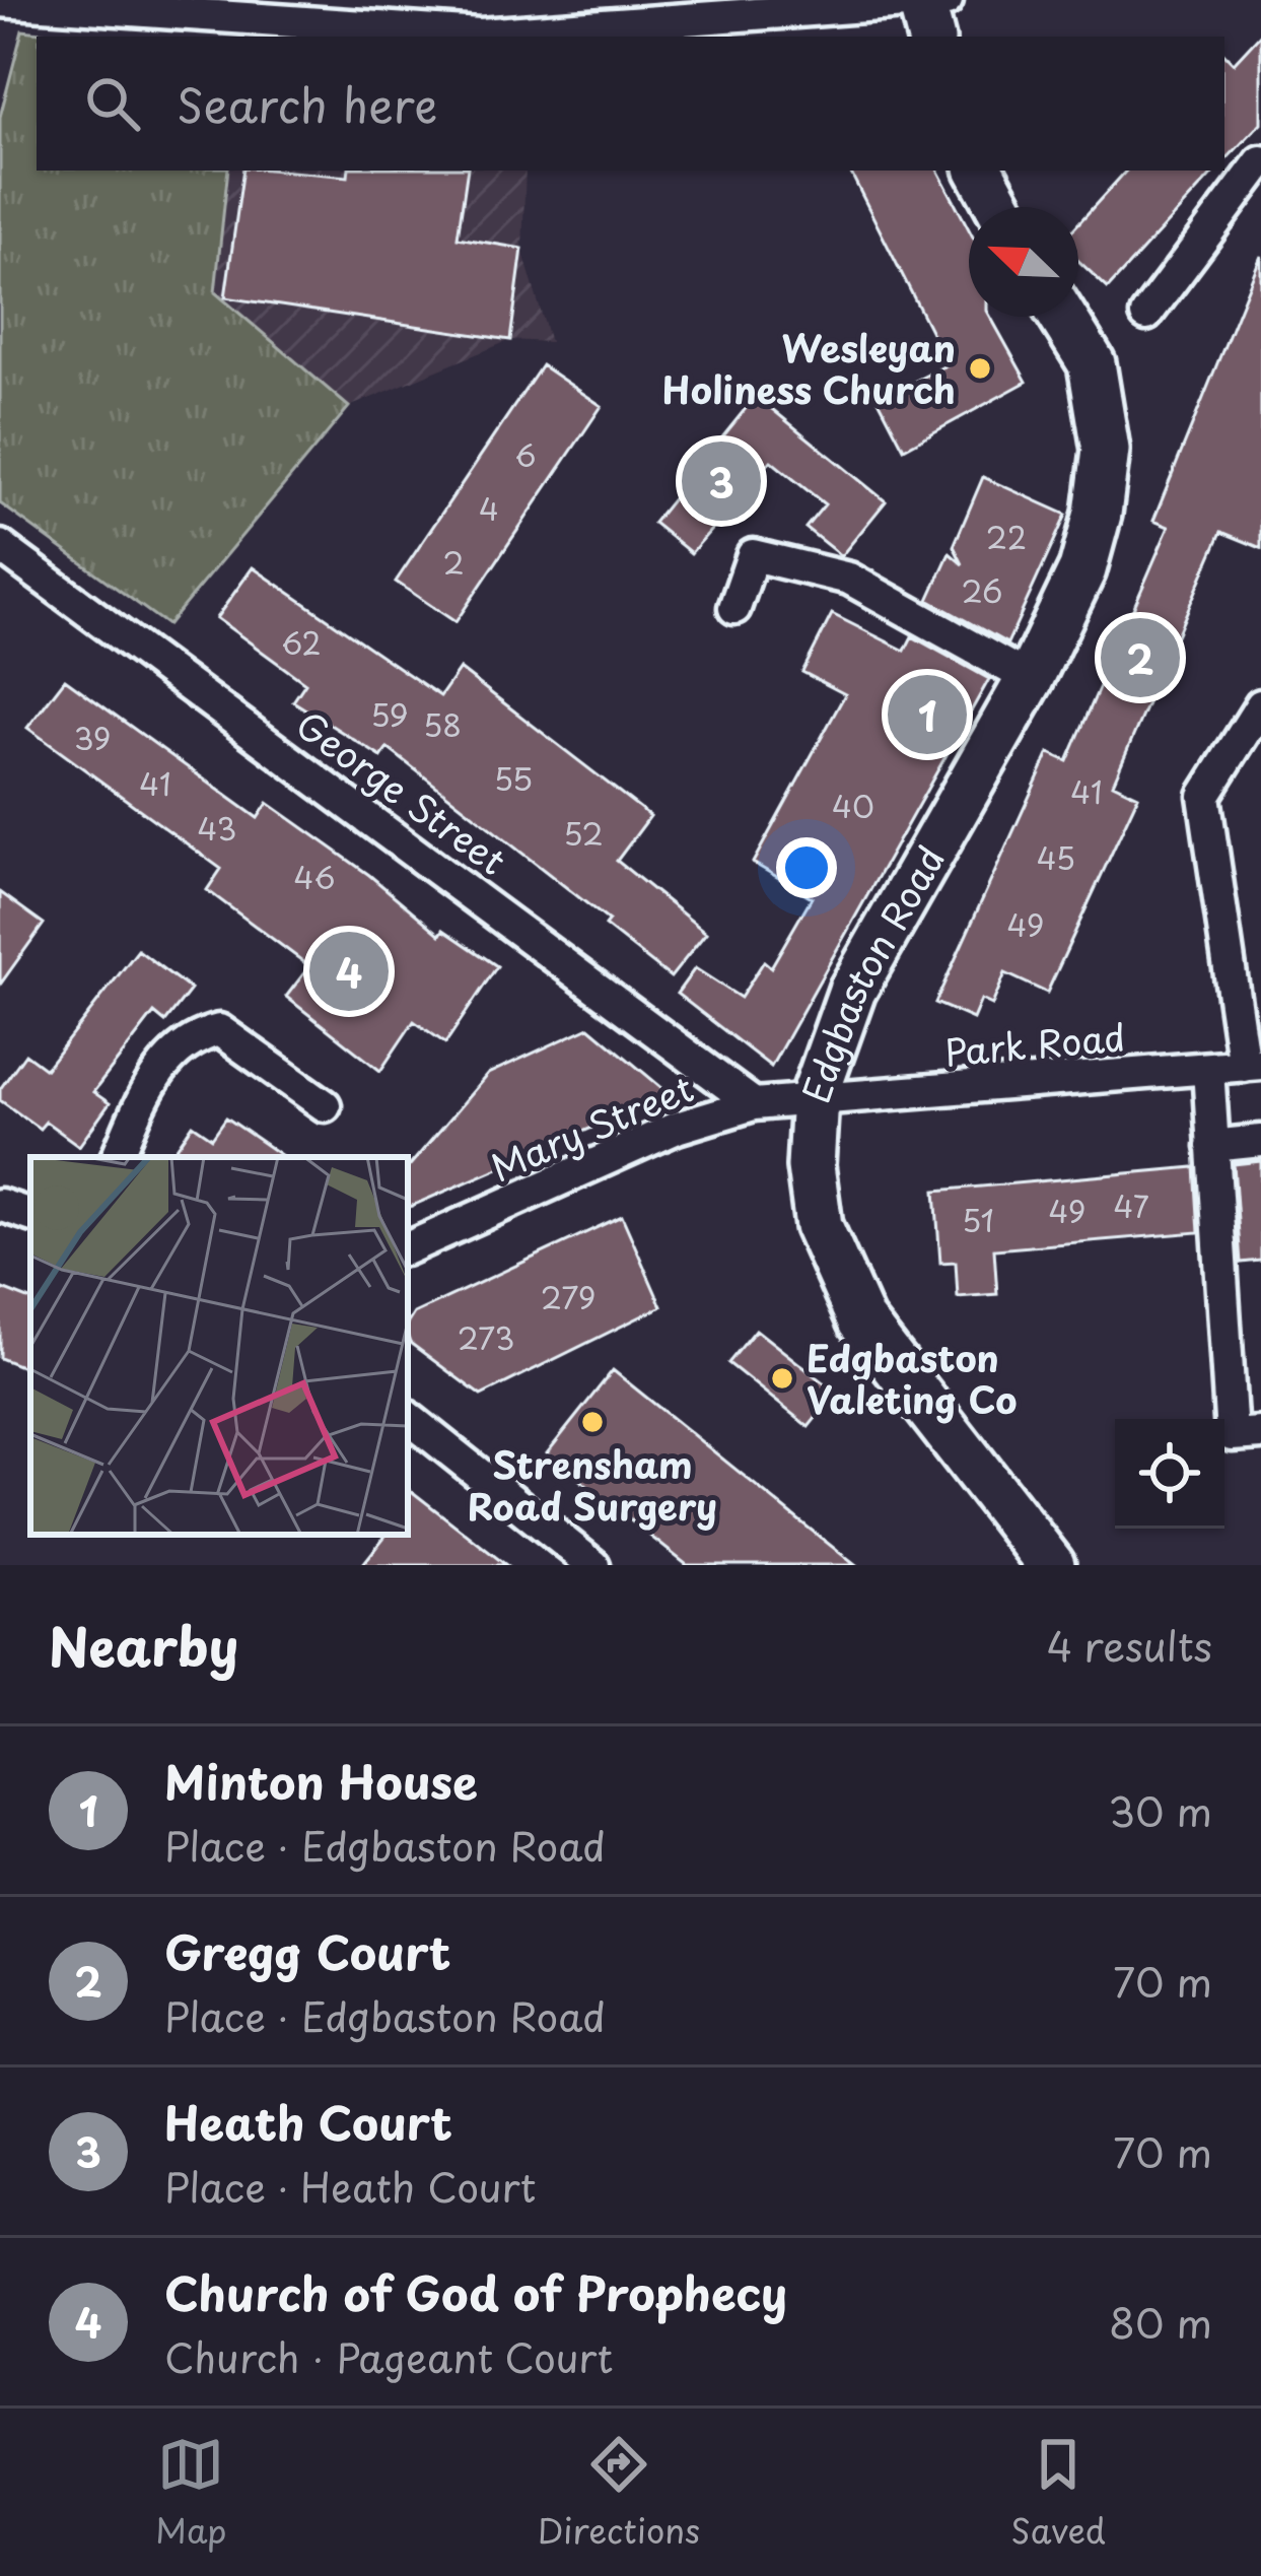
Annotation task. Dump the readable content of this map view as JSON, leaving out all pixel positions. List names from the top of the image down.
{
  "streets": {
    "street": [
      "George Street",
      "Edgbaston Road",
      "Park Road",
      "Mary Street"
    ]
  },
  "crossings": [
    ["George Street", "Mary Street"],
    ["Edgbaston Road", "Park Road"],
    ["Edgbaston Road", "Mary Street"],
    ["Park Road", "Mary Street"]
  ],
  "places": ["Wesleyan Holiness Church", "Edgbaston Valeting Co", "Strensham Road Surgery"],
  "house_numbers": [
    "6",
    "4",
    "22",
    "2",
    "26",
    "62",
    "59",
    "58",
    "39",
    "55",
    "41",
    "41",
    "40",
    "43",
    "52",
    "45",
    "46",
    "49",
    "47",
    "49",
    "51",
    "279",
    "273"
  ],
  "north": "top left",
  "page": {
    "search": "Search here",
    "pins": [
      "3",
      "2",
      "1",
      "4"
    ],
    "heading": ["Nearby", "4 results"],
    "list": [
      {
        "mark": "1",
        "name": "Minton House",
        "note": "Place · Edgbaston Road",
        "value": "30 m"
      },
      {
        "mark": "2",
        "name": "Gregg Court",
        "note": "Place · Edgbaston Road",
        "value": "70 m"
      },
      {
        "mark": "3",
        "name": "Heath Court",
        "note": "Place · Heath Court",
        "value": "70 m"
      },
      {
        "mark": "4",
        "name": "Church of God of Prophecy",
        "note": "Church · Pageant Court",
        "value": "80 m"
      }
    ],
    "nav": ["Map", "Directions", "Saved"]
  }
}
